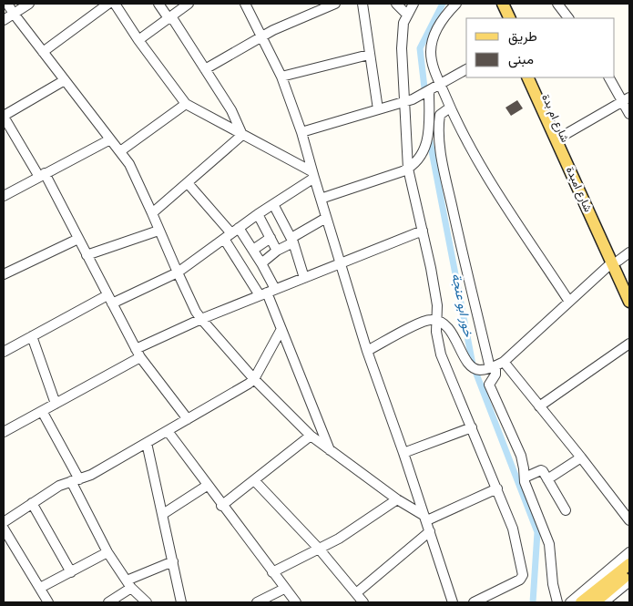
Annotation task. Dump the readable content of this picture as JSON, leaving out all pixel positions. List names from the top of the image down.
{
  "streets": {
    "main road": ["شارع ام بدة", "شارع امبدة"]
  },
  "crossings": [
    ["شارع ام بدة", "شارع امبدة"]
  ],
  "water": ["خور ابو عنجة"],
  "legend": ["طريق", "مبنى"]
}
